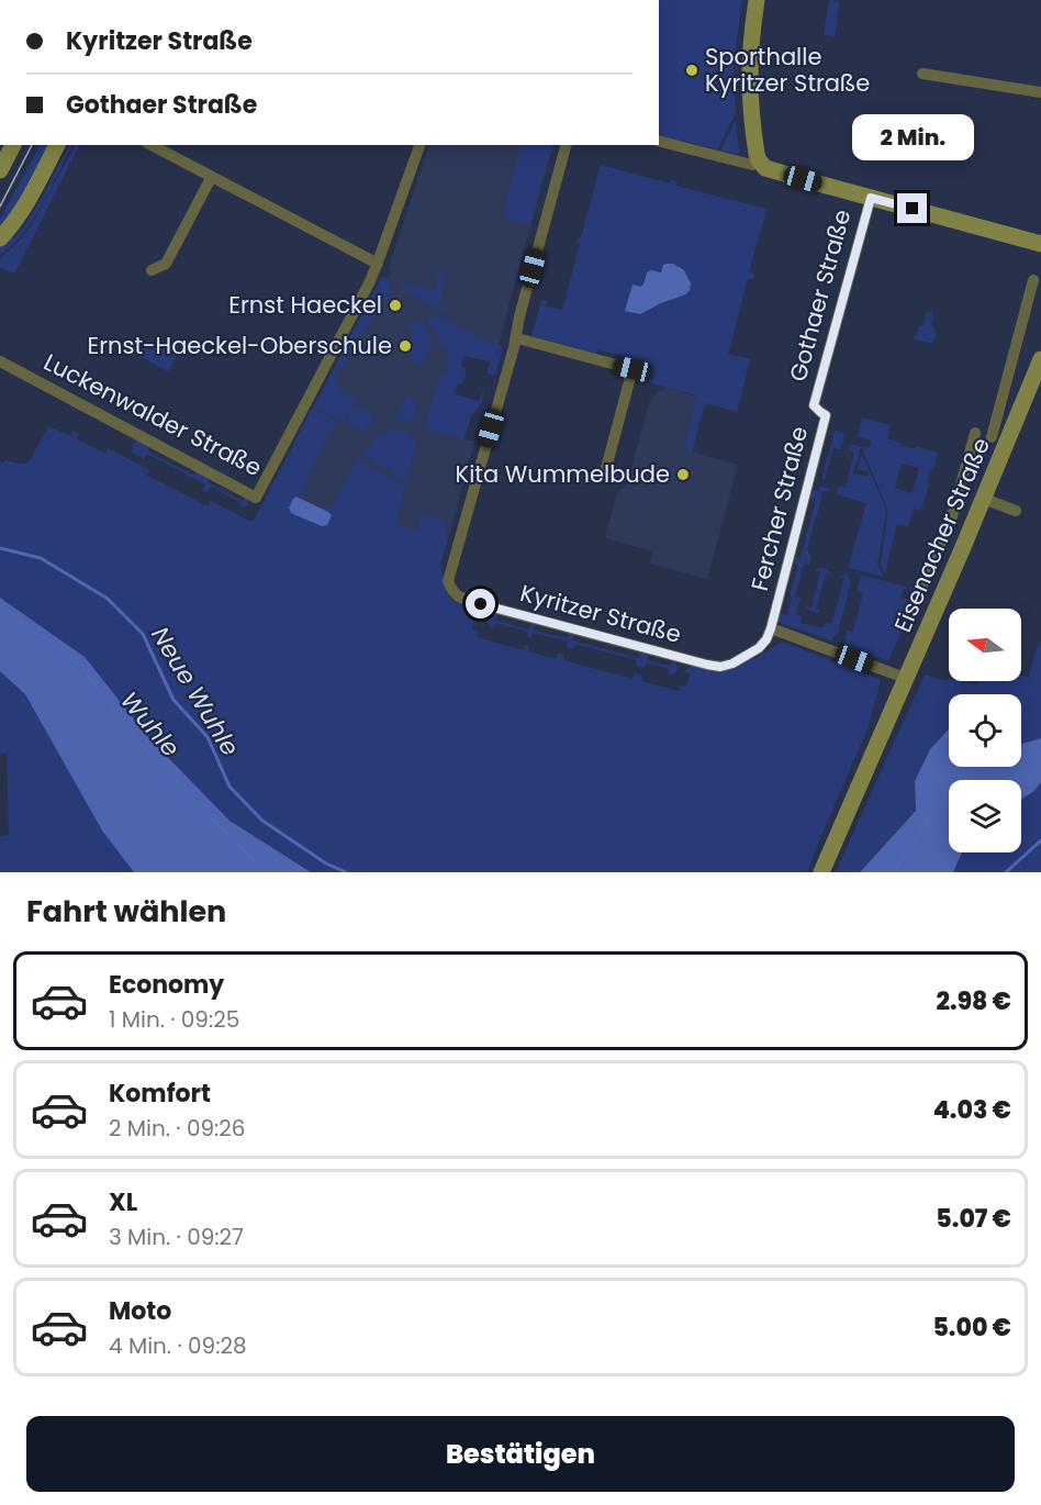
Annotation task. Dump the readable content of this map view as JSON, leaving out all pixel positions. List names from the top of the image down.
{
  "streets": {
    "street": [
      "Gothaer Straße",
      "Luckenwalder Straße",
      "Fercher Straße",
      "Eisenacher Straße",
      "Kyritzer Straße"
    ]
  },
  "crossings": [
    ["Gothaer Straße", "Fercher Straße"],
    ["Fercher Straße", "Kyritzer Straße"]
  ],
  "water": ["Neue Wuhle", "Wuhle"],
  "places": [
    "Sporthalle Kyritzer Straße",
    "Ernst Haeckel",
    "Ernst-Haeckel-Oberschule",
    "Kita Wummelbude"
  ],
  "north": "left",
  "page": {
    "banner": ["Kyritzer Straße", "Gothaer Straße"],
    "bubble": "2 Min.",
    "heading": "Fahrt wählen",
    "list": [
      {
        "name": "Economy",
        "note": "1 Min. · 09:25",
        "value": "2.98 €"
      },
      {
        "name": "Komfort",
        "note": "2 Min. · 09:26",
        "value": "4.03 €"
      },
      {
        "name": "XL",
        "note": "3 Min. · 09:27",
        "value": "5.07 €"
      },
      {
        "name": "Moto",
        "note": "4 Min. · 09:28",
        "value": "5.00 €"
      }
    ],
    "buttons": "Bestätigen"
  }
}
